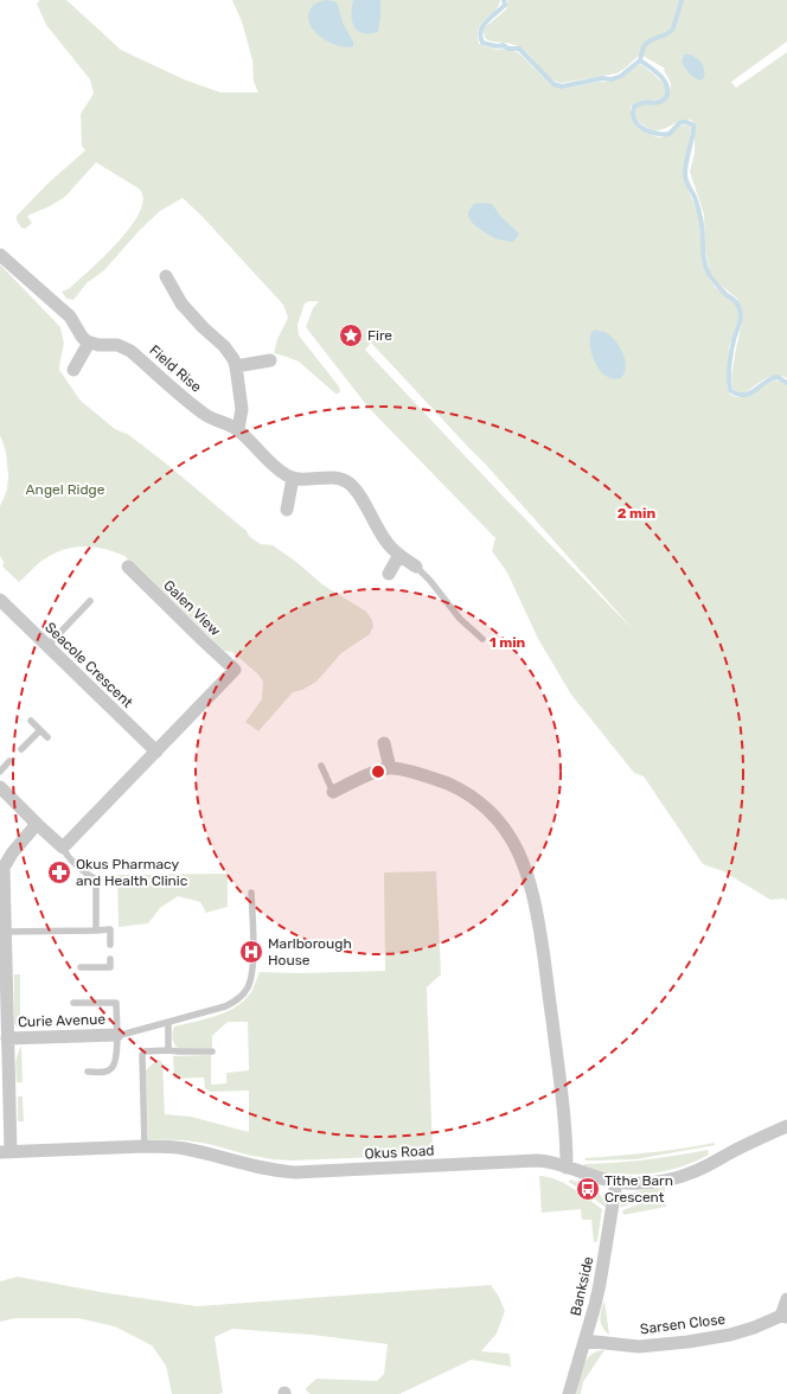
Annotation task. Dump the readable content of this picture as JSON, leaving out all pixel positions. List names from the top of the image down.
{
  "streets": {
    "street": [
      "Field Rise",
      "Galen View",
      "Seacole Crescent",
      "Curie Avenue",
      "Okus Road",
      "Bankside",
      "Sarsen Close"
    ]
  },
  "crossings": [
    ["Galen View", "Seacole Crescent"],
    ["Curie Avenue", "Okus Road"],
    ["Okus Road", "Bankside"],
    ["Bankside", "Sarsen Close"]
  ],
  "parks": ["Angel Ridge"],
  "places": {
    "place": ["Fire"],
    "pharmacy": ["Okus Pharmacy and Health Clinic"],
    "hospital": ["Marlborough House"],
    "bus stop": ["Tithe Barn Crescent"]
  },
  "rings": ["2 min", "1 min"]
}
